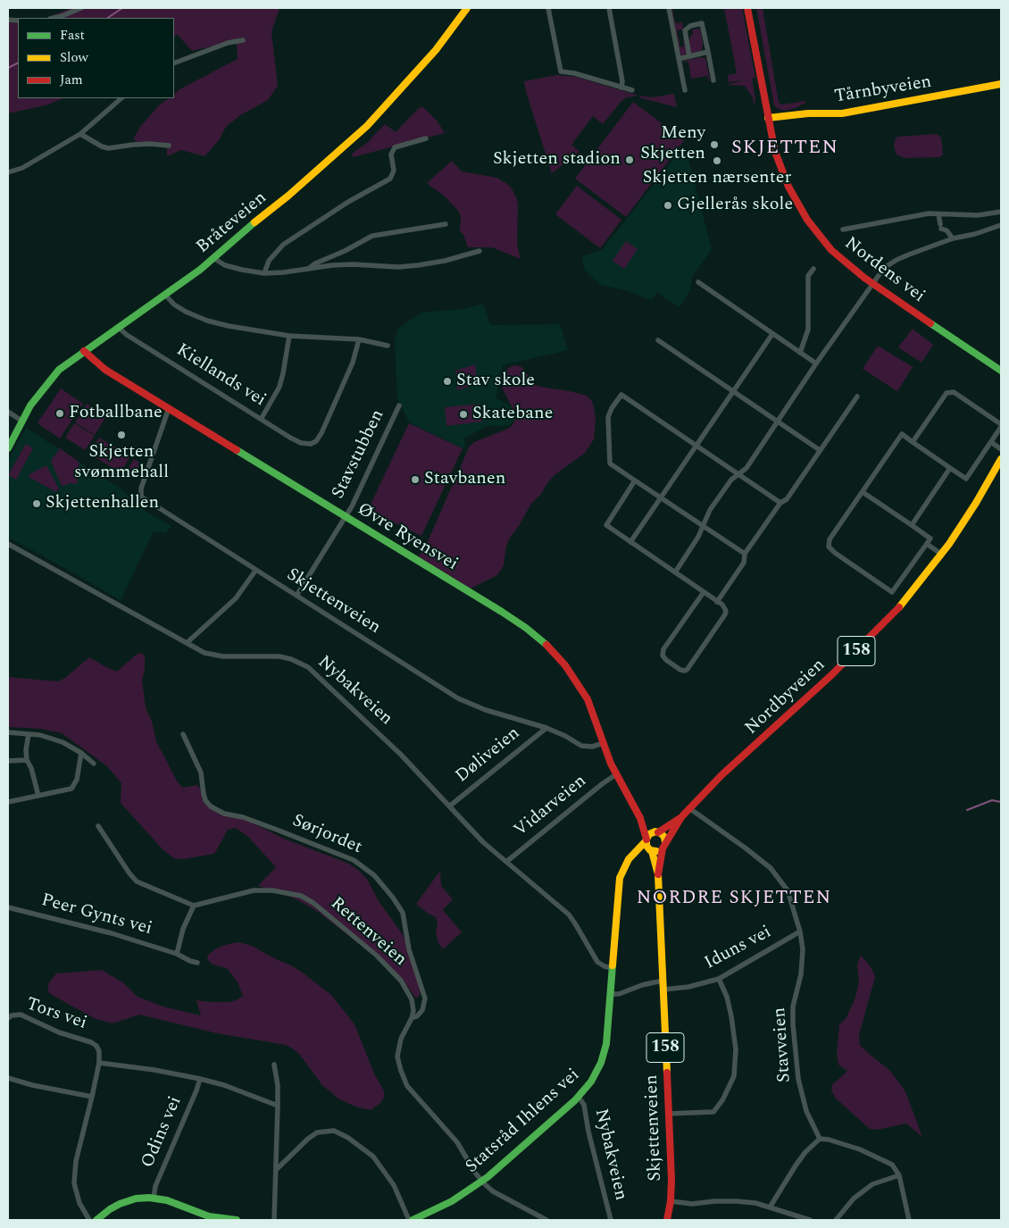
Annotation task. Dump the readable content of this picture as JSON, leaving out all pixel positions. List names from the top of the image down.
{
  "streets": {
    "street": [
      "Tårnbyveien",
      "Bråteveien",
      "Nordens vei",
      "Kiellands vei",
      "Stavstubben",
      "Øvre Ryensvei",
      "Skjettenveien",
      "158",
      "Nybakveien",
      "Nordbyveien",
      "Døliveien",
      "Vidarveien",
      "Sørjordet",
      "Peer Gynts vei",
      "Rettenveien",
      "Iduns vei",
      "Tors vei",
      "Stavveien",
      "Statsråd Ihlens vei",
      "Odins vei"
    ]
  },
  "crossings": [
    ["Tårnbyveien", "Nordens vei"],
    ["Bråteveien", "Kiellands vei"],
    ["Bråteveien", "Øvre Ryensvei"],
    ["Stavstubben", "Øvre Ryensvei"],
    ["Stavstubben", "Skjettenveien"],
    ["Øvre Ryensvei", "Skjettenveien"],
    ["Øvre Ryensvei", "158"],
    ["Øvre Ryensvei", "Nordbyveien"],
    ["Øvre Ryensvei", "Vidarveien"],
    ["Øvre Ryensvei", "Statsråd Ihlens vei"],
    ["Skjettenveien", "158"],
    ["Skjettenveien", "Nordbyveien"],
    ["Skjettenveien", "Døliveien"],
    ["Skjettenveien", "Iduns vei"],
    ["Skjettenveien", "Statsråd Ihlens vei"],
    ["158", "Nordbyveien"],
    ["158", "Statsråd Ihlens vei"],
    ["Nybakveien", "Døliveien"],
    ["Nybakveien", "Vidarveien"],
    ["Nybakveien", "Statsråd Ihlens vei"],
    ["Nordbyveien", "Stavveien"],
    ["Nordbyveien", "Statsråd Ihlens vei"],
    ["Sørjordet", "Rettenveien"],
    ["Iduns vei", "Stavveien"]
  ],
  "districts": ["SKJETTEN", "NORDRE SKJETTEN"],
  "places": [
    "Meny Skjetten",
    "Skjetten stadion",
    "Skjetten nærsenter",
    "Gjellerås skole",
    "Stav skole",
    "Fotballbane",
    "Skatebane",
    "Skjetten svømmehall",
    "Stavbanen",
    "Skjettenhallen"
  ],
  "legend": ["Fast", "Slow", "Jam"]
}
